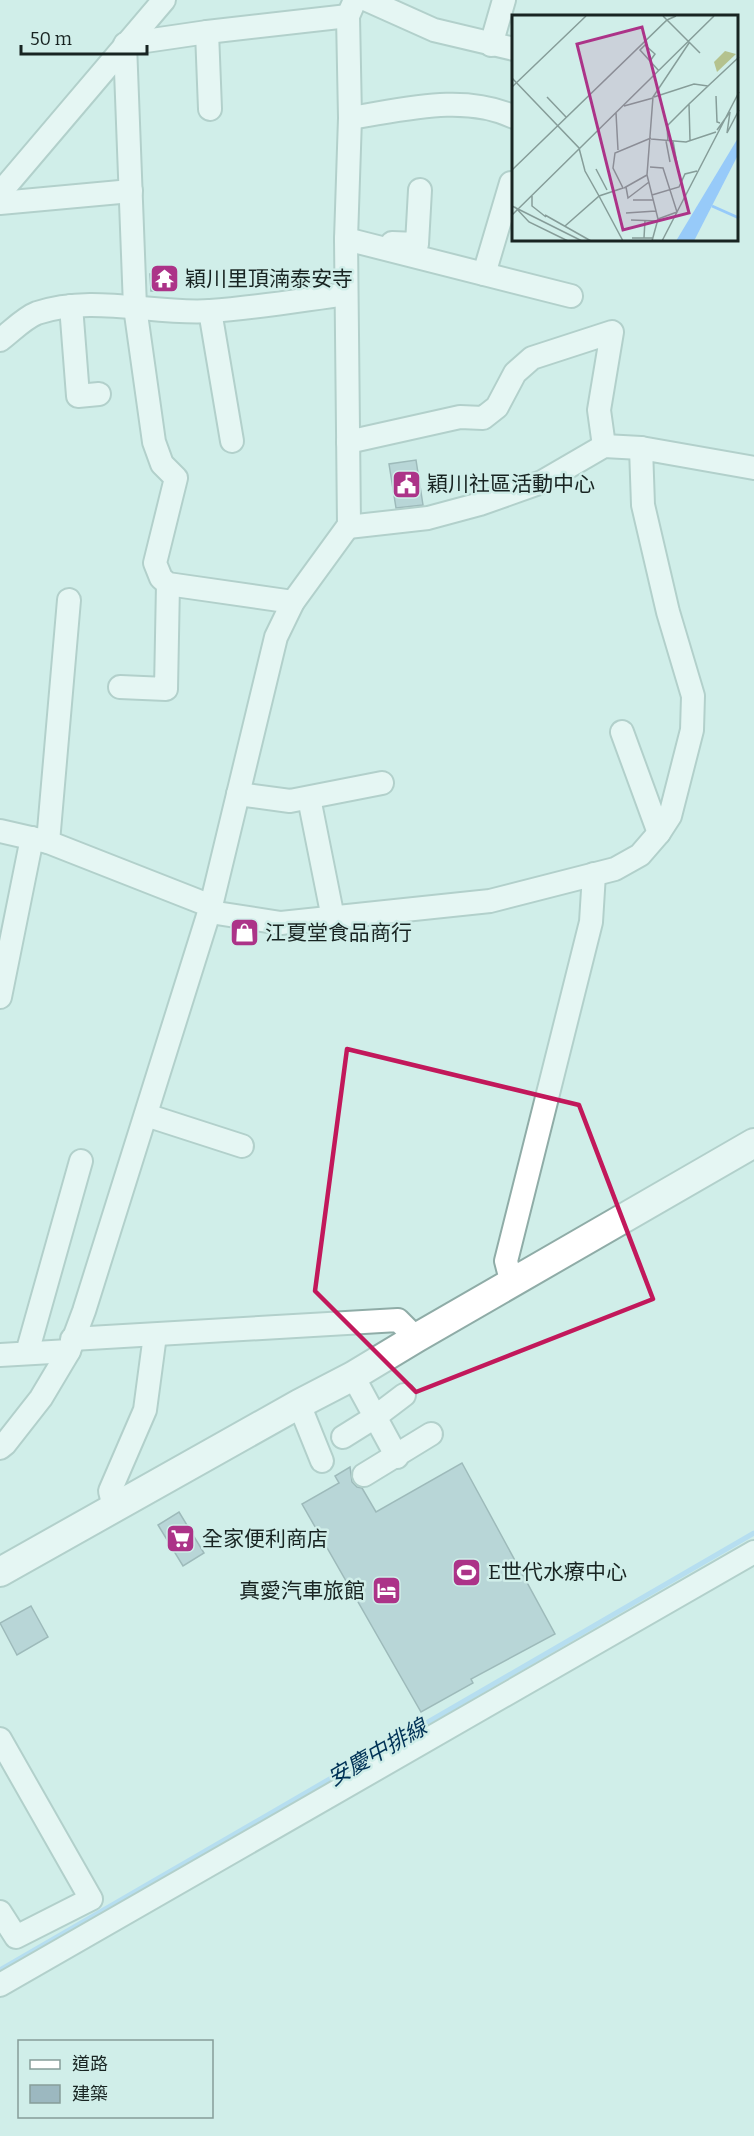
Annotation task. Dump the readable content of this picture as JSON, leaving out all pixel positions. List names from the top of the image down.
{
  "water": ["安慶中排線"],
  "places": {
    "temple": ["穎川里頂湳泰安寺"],
    "public building": ["穎川社區活動中心"],
    "shop": ["江夏堂食品商行"],
    "supermarket": ["全家便利商店"],
    "sports": ["E世代水療中心"],
    "hotel": ["真愛汽車旅館"]
  },
  "legend": ["道路", "建築"],
  "scale_bar": "50 m"
}
